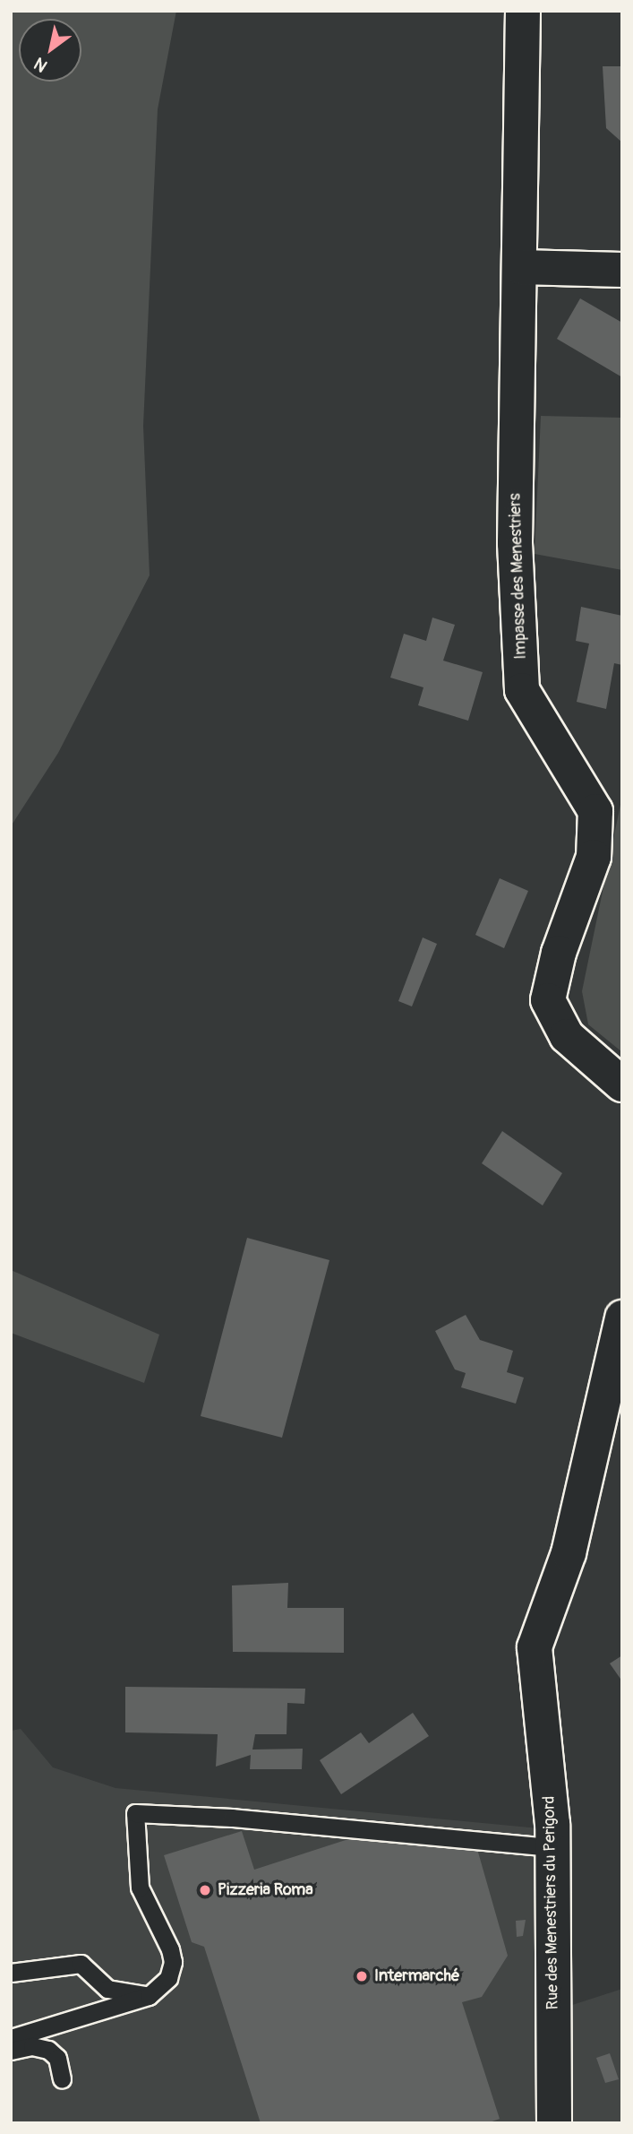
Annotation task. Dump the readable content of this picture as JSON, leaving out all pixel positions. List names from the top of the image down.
{
  "streets": {
    "street": ["Impasse des Menestriers", "Rue des Menestriers du Perigord"]
  },
  "places": ["Pizzeria Roma", "Intermarché"],
  "north": "bottom left"
}
